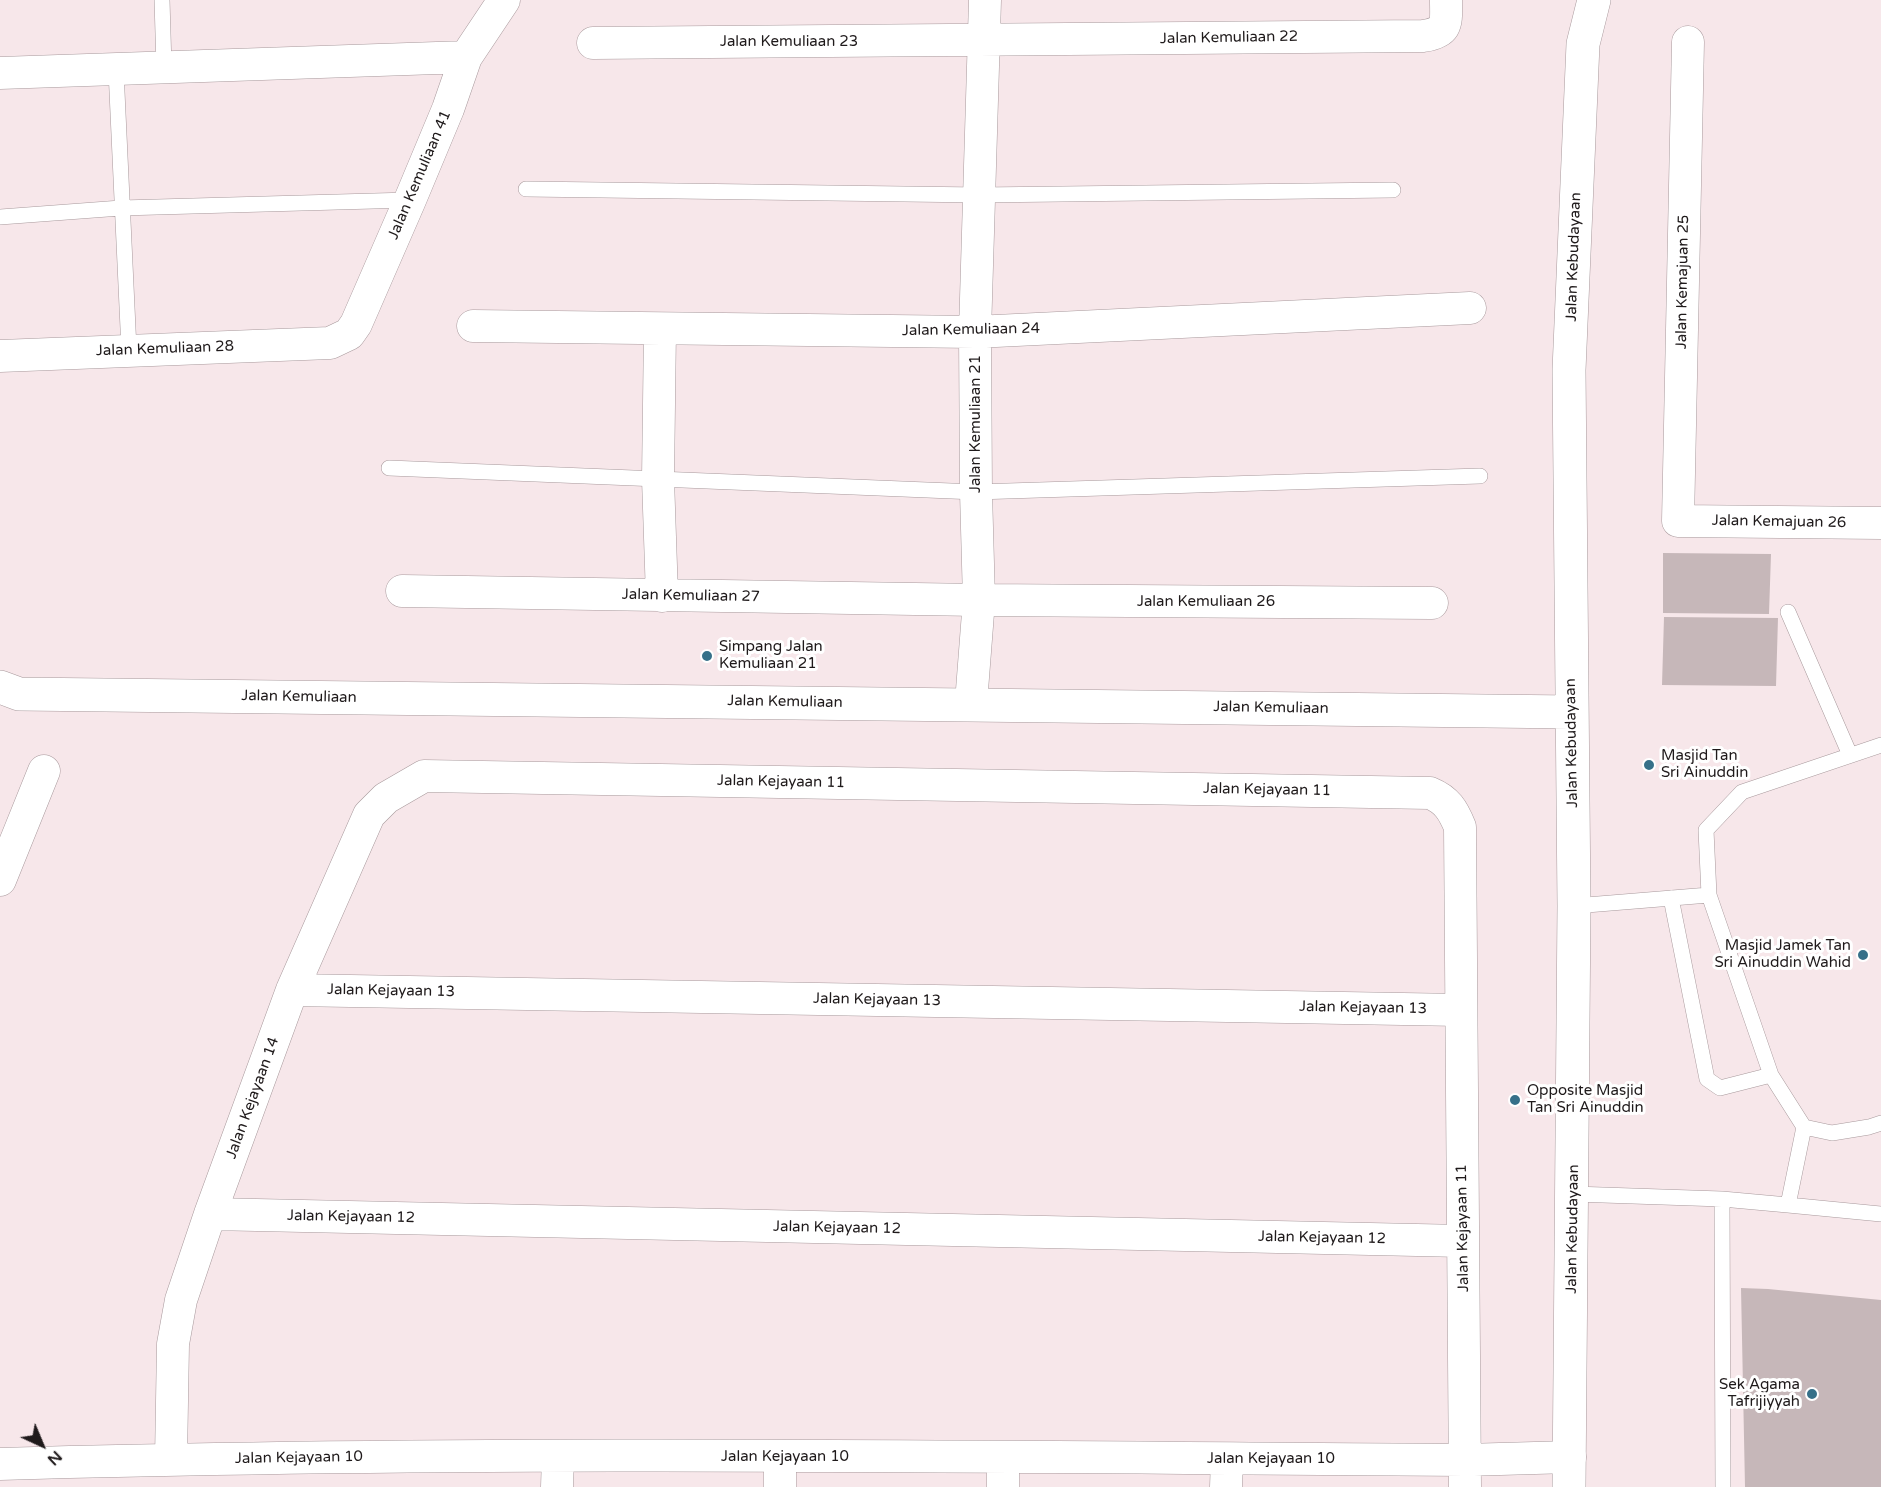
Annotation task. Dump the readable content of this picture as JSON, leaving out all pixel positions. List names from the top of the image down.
{
  "streets": {
    "street": [
      "Jalan Kemuliaan 22",
      "Jalan Kemuliaan 23",
      "Jalan Kemuliaan 41",
      "Jalan Kebudayaan",
      "Jalan Kemajuan 25",
      "Jalan Kemuliaan 24",
      "Jalan Kemuliaan 28",
      "Jalan Kemuliaan 21",
      "Jalan Kemajuan 26",
      "Jalan Kemuliaan 27",
      "Jalan Kemuliaan 26",
      "Jalan Kemuliaan",
      "Jalan Kejayaan 11",
      "Jalan Kejayaan 13",
      "Jalan Kejayaan 14",
      "Jalan Kejayaan 12",
      "Jalan Kejayaan 10"
    ]
  },
  "crossings": [
    ["Jalan Kemuliaan 22", "Jalan Kemuliaan 23"],
    ["Jalan Kemuliaan 22", "Jalan Kemuliaan 21"],
    ["Jalan Kemuliaan 23", "Jalan Kemuliaan 21"],
    ["Jalan Kemuliaan 41", "Jalan Kemuliaan 28"],
    ["Jalan Kebudayaan", "Jalan Kemuliaan"],
    ["Jalan Kebudayaan", "Jalan Kejayaan 10"],
    ["Jalan Kemajuan 25", "Jalan Kemajuan 26"],
    ["Jalan Kemuliaan 24", "Jalan Kemuliaan 21"],
    ["Jalan Kemuliaan 21", "Jalan Kemuliaan 27"],
    ["Jalan Kemuliaan 21", "Jalan Kemuliaan 26"],
    ["Jalan Kemuliaan 21", "Jalan Kemuliaan"],
    ["Jalan Kemuliaan 27", "Jalan Kemuliaan 26"],
    ["Jalan Kejayaan 11", "Jalan Kejayaan 13"],
    ["Jalan Kejayaan 11", "Jalan Kejayaan 14"],
    ["Jalan Kejayaan 11", "Jalan Kejayaan 12"],
    ["Jalan Kejayaan 11", "Jalan Kejayaan 10"],
    ["Jalan Kejayaan 13", "Jalan Kejayaan 14"],
    ["Jalan Kejayaan 14", "Jalan Kejayaan 12"],
    ["Jalan Kejayaan 14", "Jalan Kejayaan 10"]
  ],
  "places": [
    "Simpang Jalan Kemuliaan 21",
    "Masjid Tan Sri Ainuddin",
    "Masjid Jamek Tan Sri Ainuddin Wahid",
    "Opposite Masjid Tan Sri Ainuddin",
    "Sek Agama Tafrijiyyah"
  ],
  "north": "bottom right"
}
